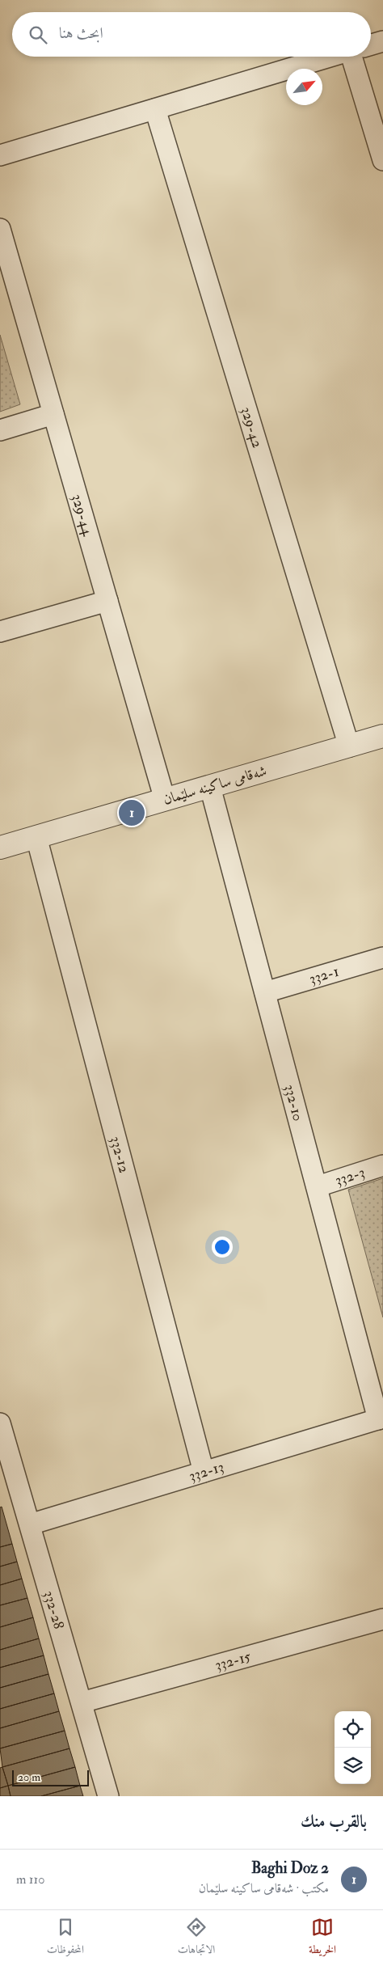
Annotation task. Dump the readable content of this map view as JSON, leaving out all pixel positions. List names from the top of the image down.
{
  "streets": {
    "street": [
      "329-42",
      "329-44",
      "شەقامی ساکینە سلێمان",
      "332-1",
      "332-10",
      "332-12",
      "332-3",
      "332-13",
      "332-28",
      "332-15"
    ]
  },
  "crossings": [
    ["329-42", "شەقامی ساکینە سلێمان"],
    ["329-44", "شەقامی ساکینە سلێمان"],
    ["شەقامی ساکینە سلێمان", "332-10"],
    ["شەقامی ساکینە سلێمان", "332-12"],
    ["332-1", "332-10"],
    ["332-10", "332-3"],
    ["332-10", "332-13"],
    ["332-12", "332-13"],
    ["332-13", "332-28"],
    ["332-28", "332-15"]
  ],
  "scale_bar": "20 m",
  "north": "top right",
  "page": {
    "search": "ابحث هنا",
    "pins": "1",
    "scale": "20 m",
    "heading": "بالقرب منك",
    "list": [
      {
        "mark": "1",
        "name": "Baghi Doz 2",
        "note": "مكتب · شەقامی ساکینە سلێمان",
        "value": "110 m"
      }
    ],
    "nav": ["الخريطة", "الاتجاهات", "المحفوظات"]
  }
}
